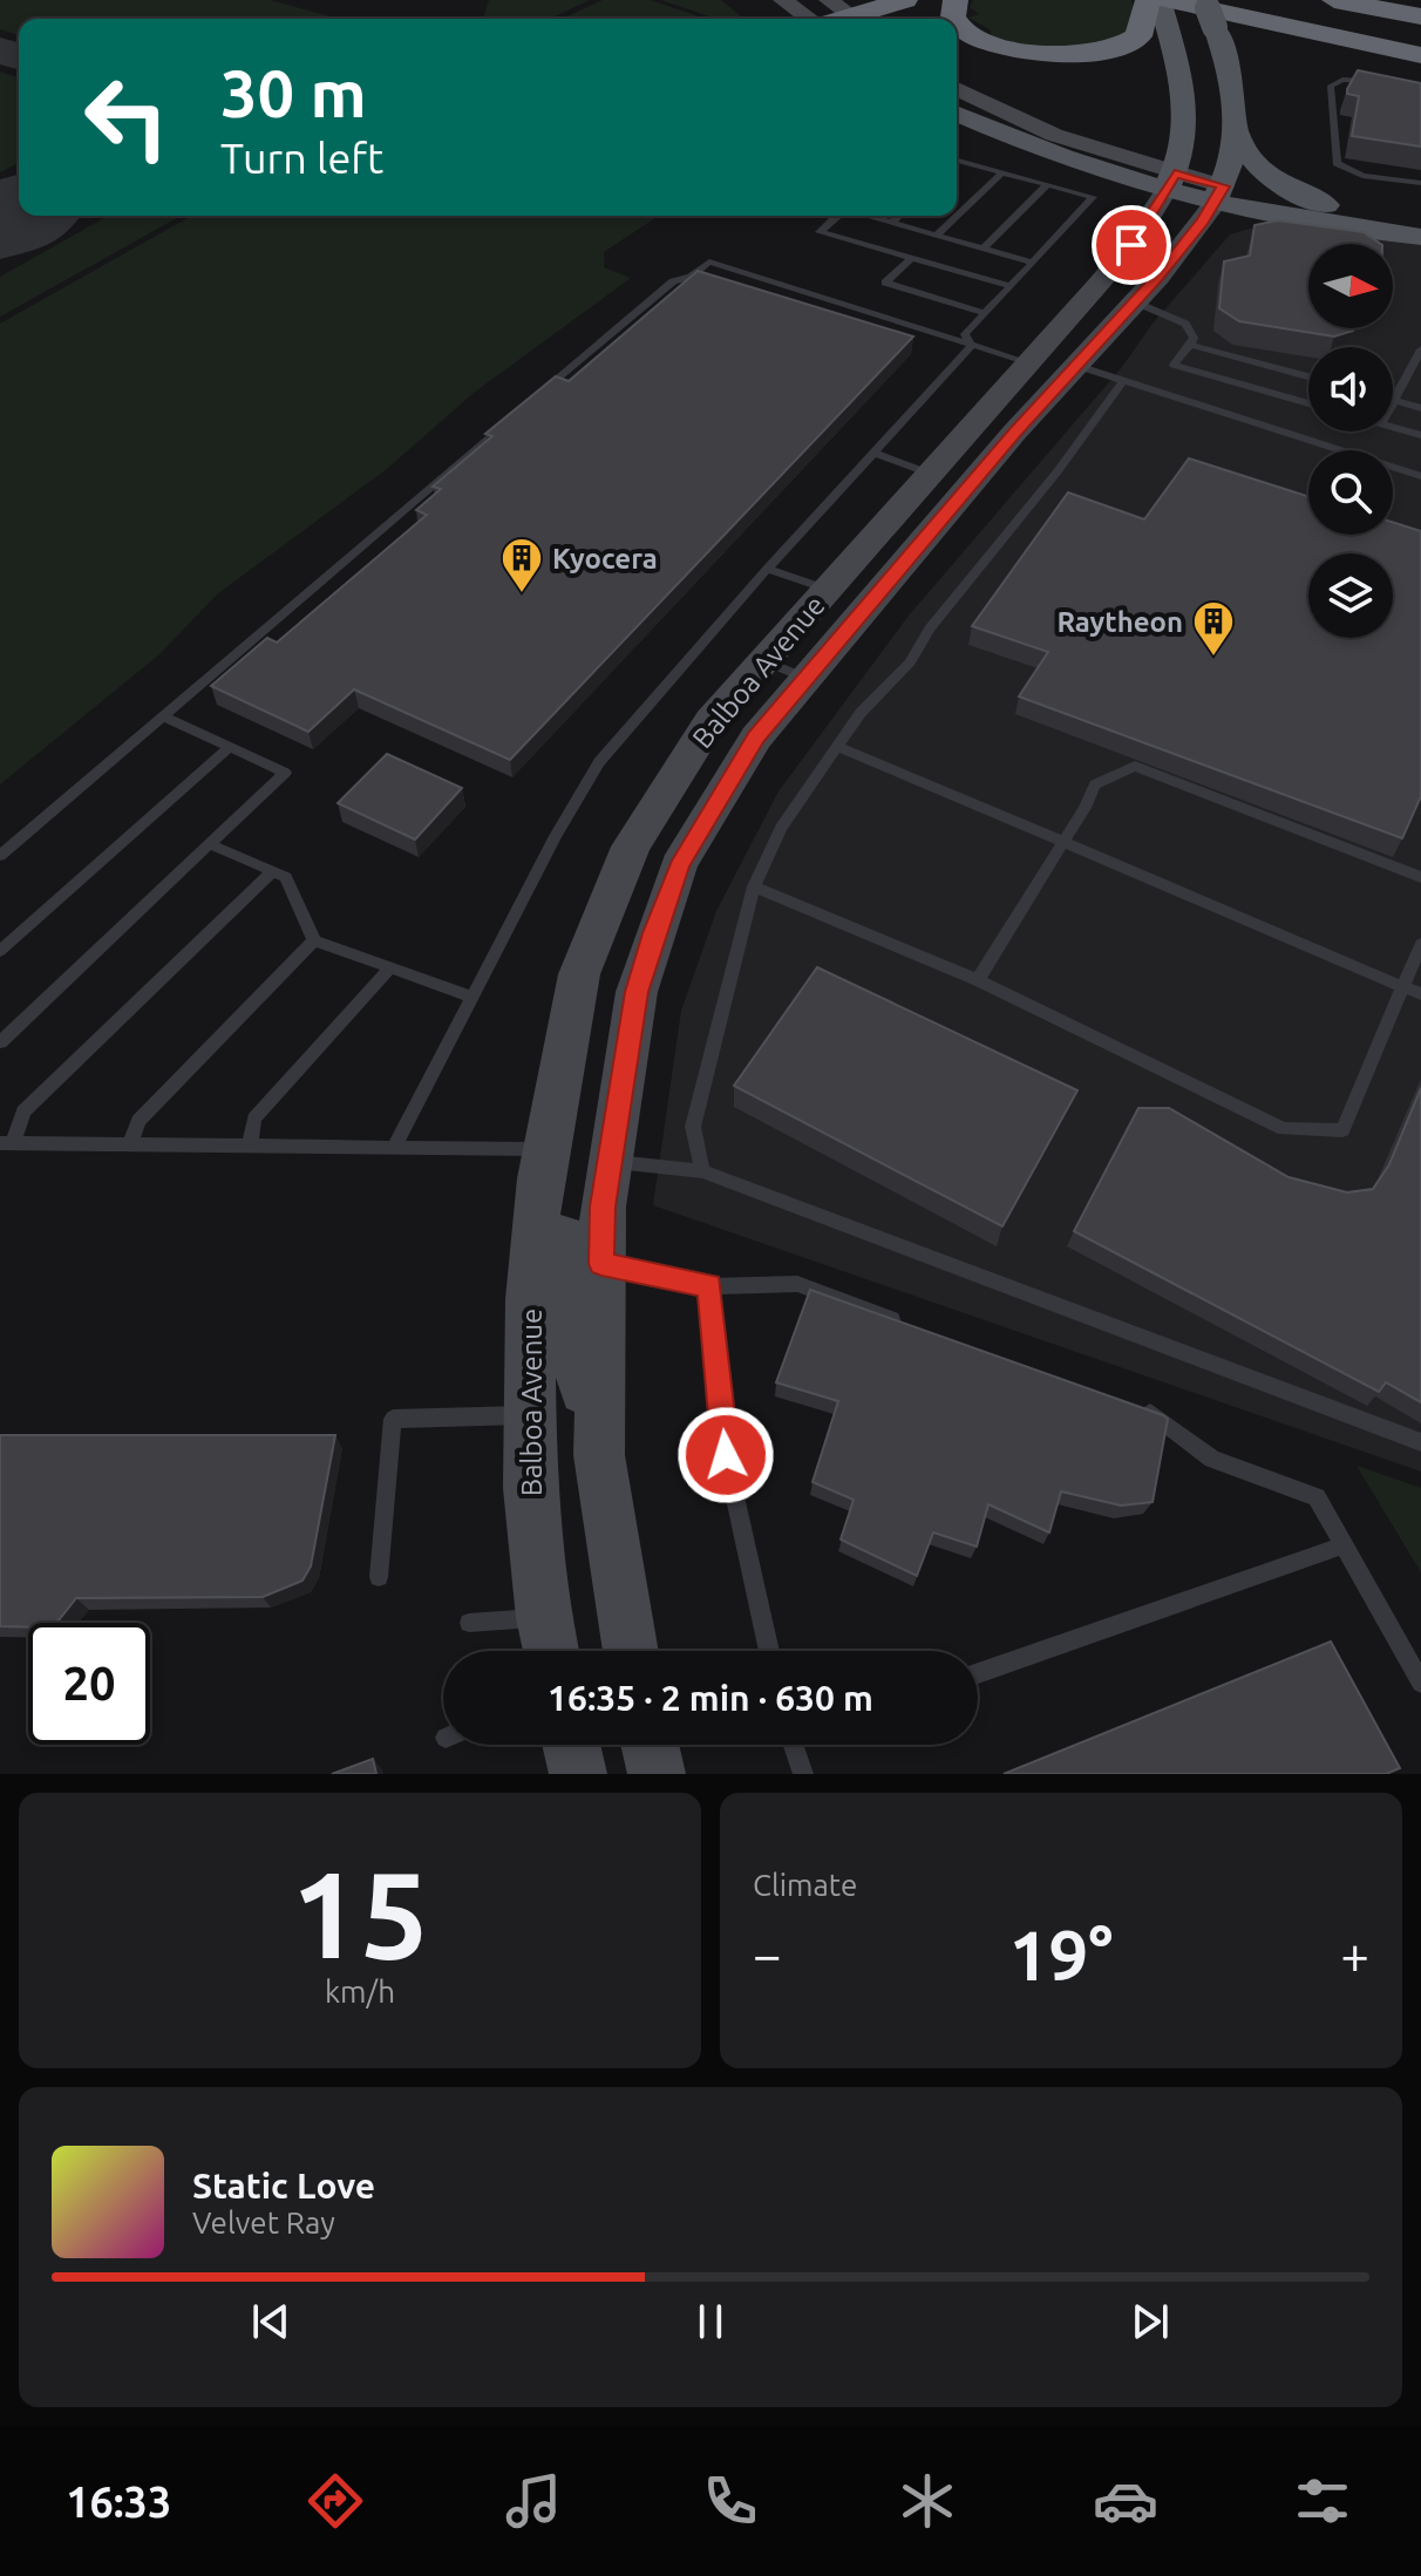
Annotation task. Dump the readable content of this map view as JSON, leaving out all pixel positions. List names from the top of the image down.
{
  "streets": {
    "main road": ["Balboa Avenue"]
  },
  "places": {
    "building": ["Kyocera", "Raytheon"]
  },
  "north": "right",
  "page": {
    "turn": ["30 m", "Turn left"],
    "limit": "20",
    "trip": "16:35 · 2 min · 630 m",
    "tile": [
      ["15", "km/h"],
      "Climate"
    ],
    "heat": ["−", "19°", "+"],
    "song": ["Static Love", "Velvet Ray"],
    "tabs": "16:33"
  }
}
